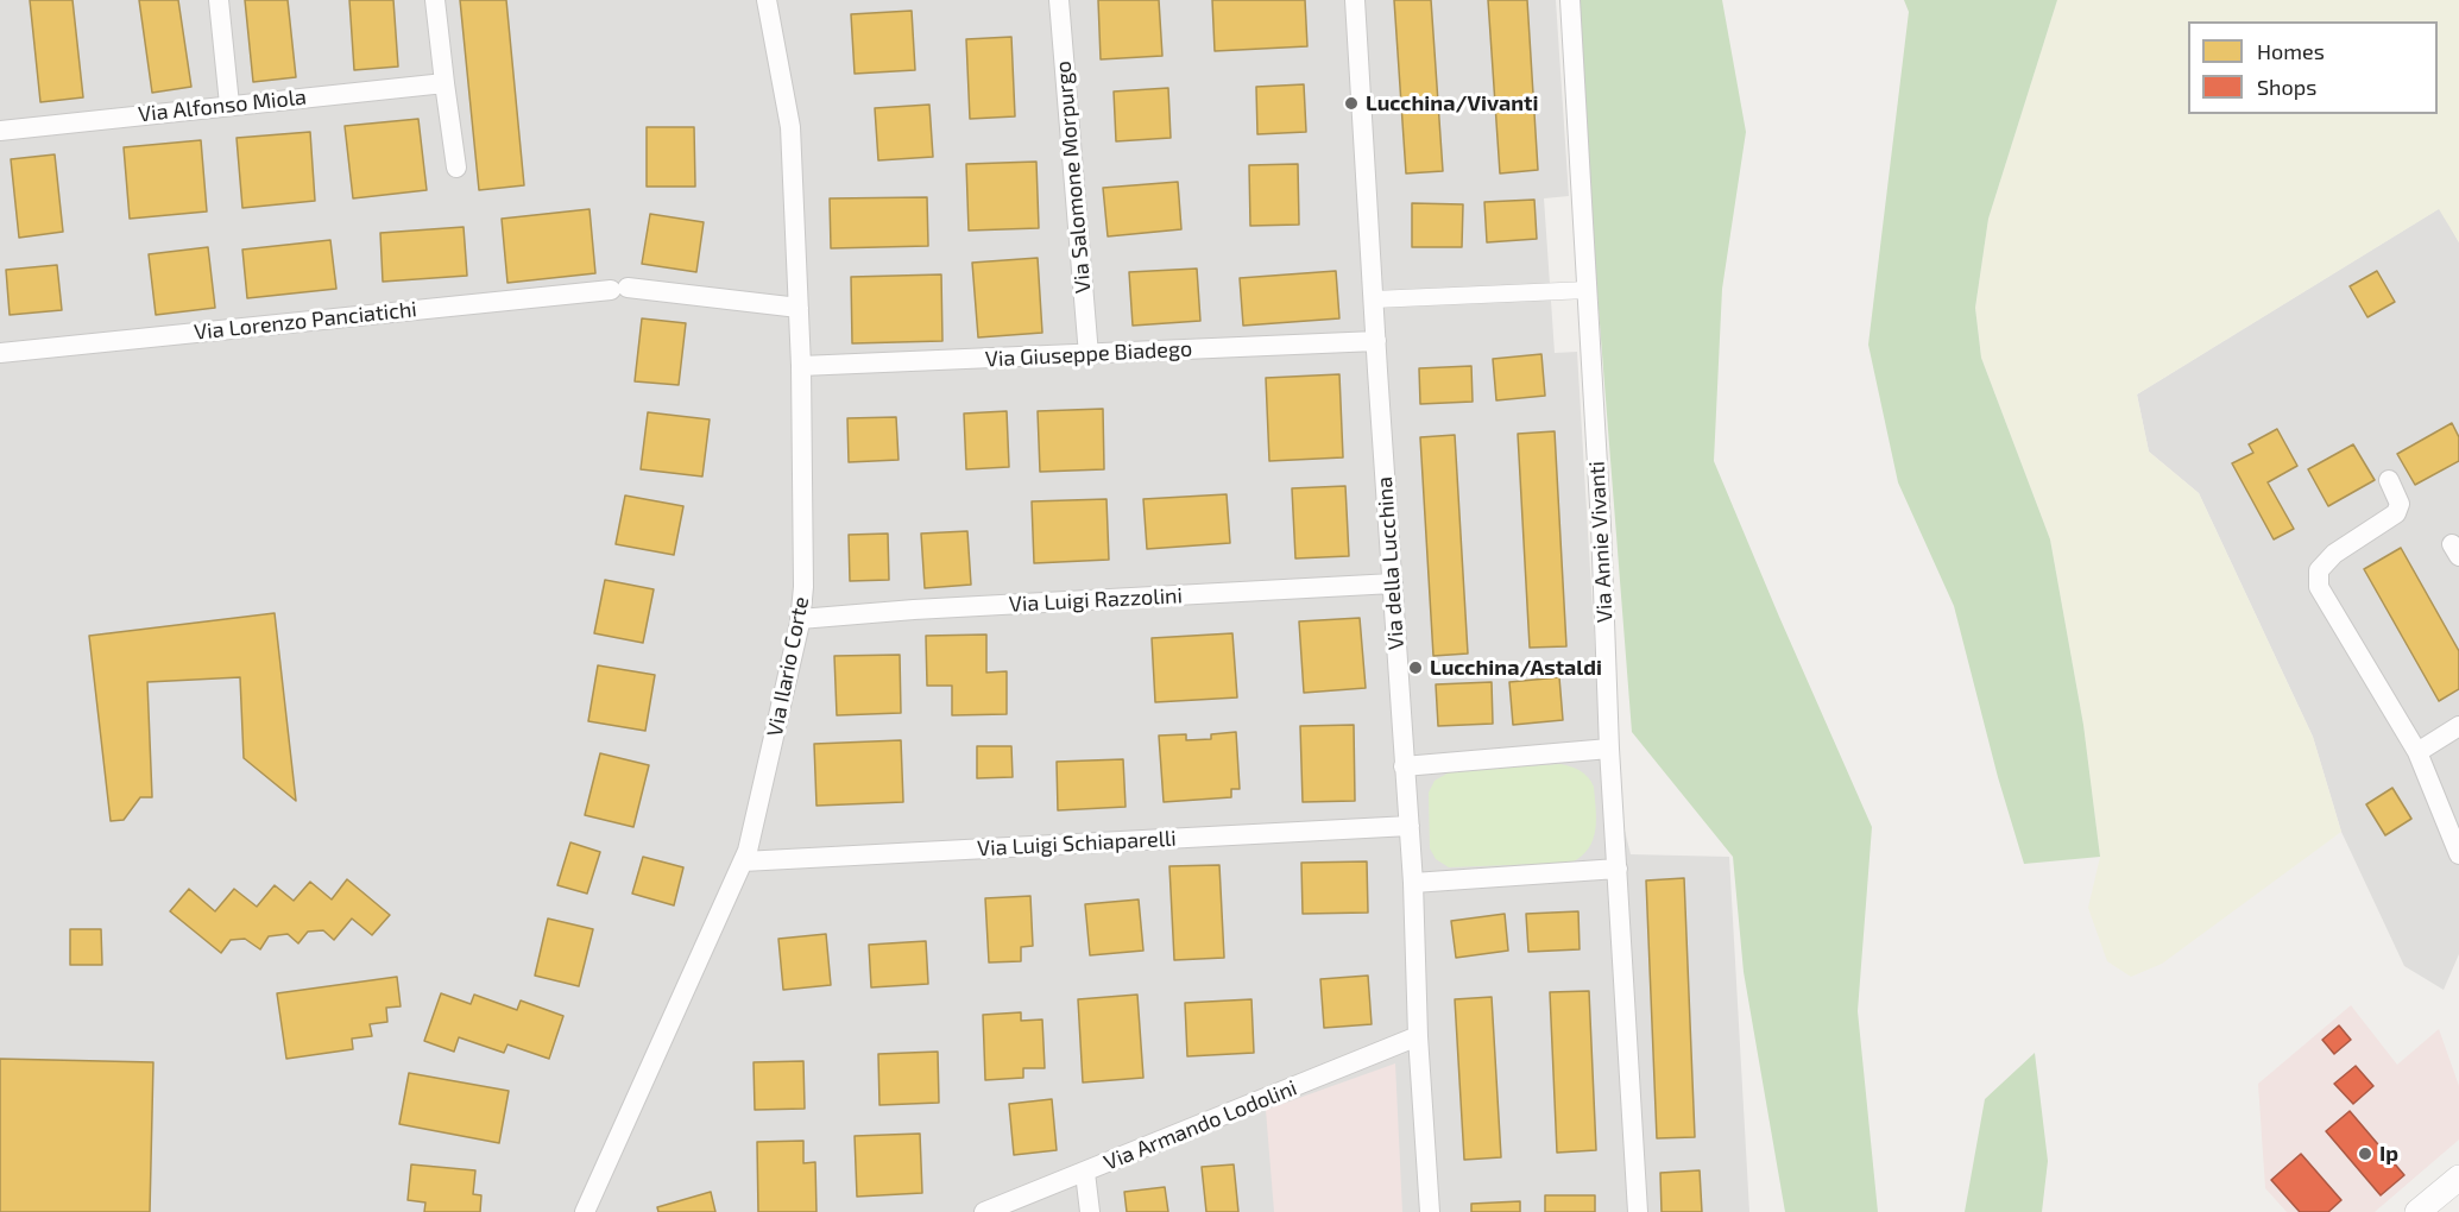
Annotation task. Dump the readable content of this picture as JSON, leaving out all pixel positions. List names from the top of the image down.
{
  "streets": {
    "street": [
      "Via Alfonso Miola",
      "Via Salomone Morpurgo",
      "Via Lorenzo Panciatichi",
      "Via Giuseppe Biadego",
      "Via Annie Vivanti",
      "Via della Lucchina",
      "Via Luigi Razzolini",
      "Via Ilario Corte",
      "Via Luigi Schiaparelli",
      "Via Armando Lodolini"
    ]
  },
  "crossings": [
    ["Via Salomone Morpurgo", "Via Giuseppe Biadego"],
    ["Via Lorenzo Panciatichi", "Via Ilario Corte"],
    ["Via Giuseppe Biadego", "Via della Lucchina"],
    ["Via Giuseppe Biadego", "Via Ilario Corte"],
    ["Via della Lucchina", "Via Luigi Razzolini"],
    ["Via della Lucchina", "Via Luigi Schiaparelli"],
    ["Via della Lucchina", "Via Armando Lodolini"],
    ["Via Luigi Razzolini", "Via Ilario Corte"],
    ["Via Ilario Corte", "Via Luigi Schiaparelli"]
  ],
  "places": ["Lucchina/Vivanti", "Lucchina/Astaldi", "Ip"],
  "legend": ["Homes", "Shops"]
}
